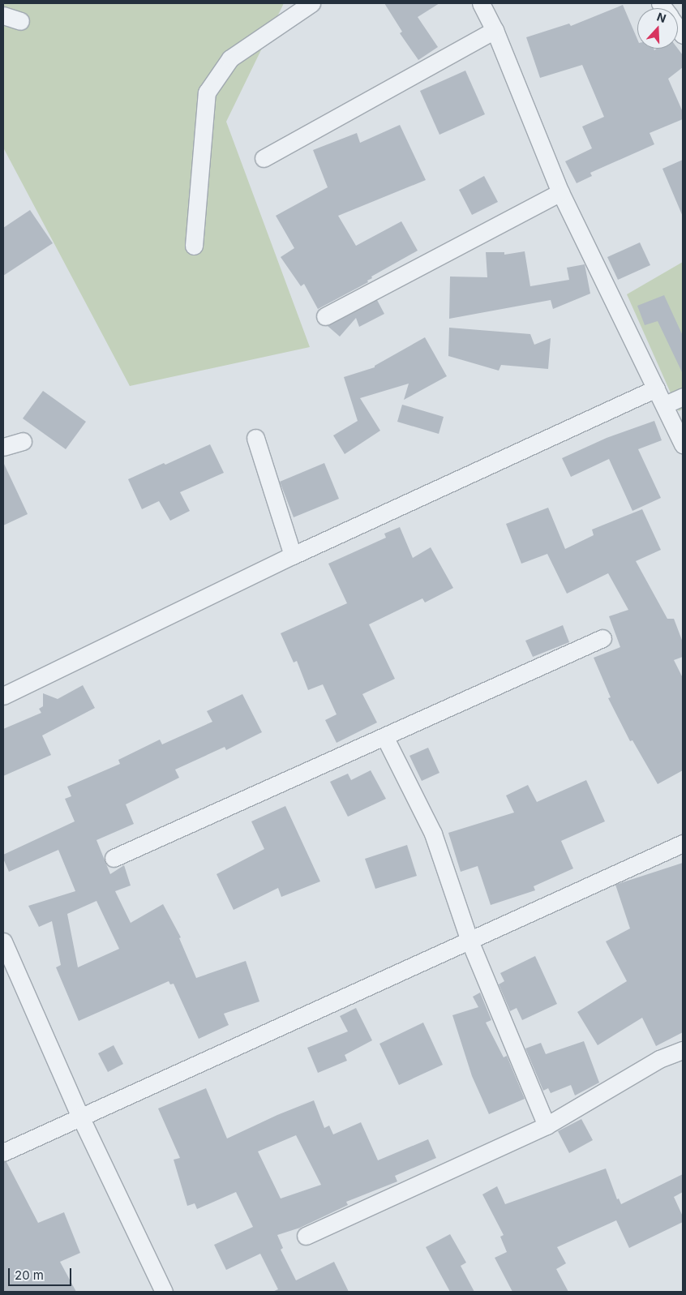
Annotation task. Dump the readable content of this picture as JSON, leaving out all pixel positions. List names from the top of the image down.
{
  "scale_bar": "20 m",
  "north": "top"
}
